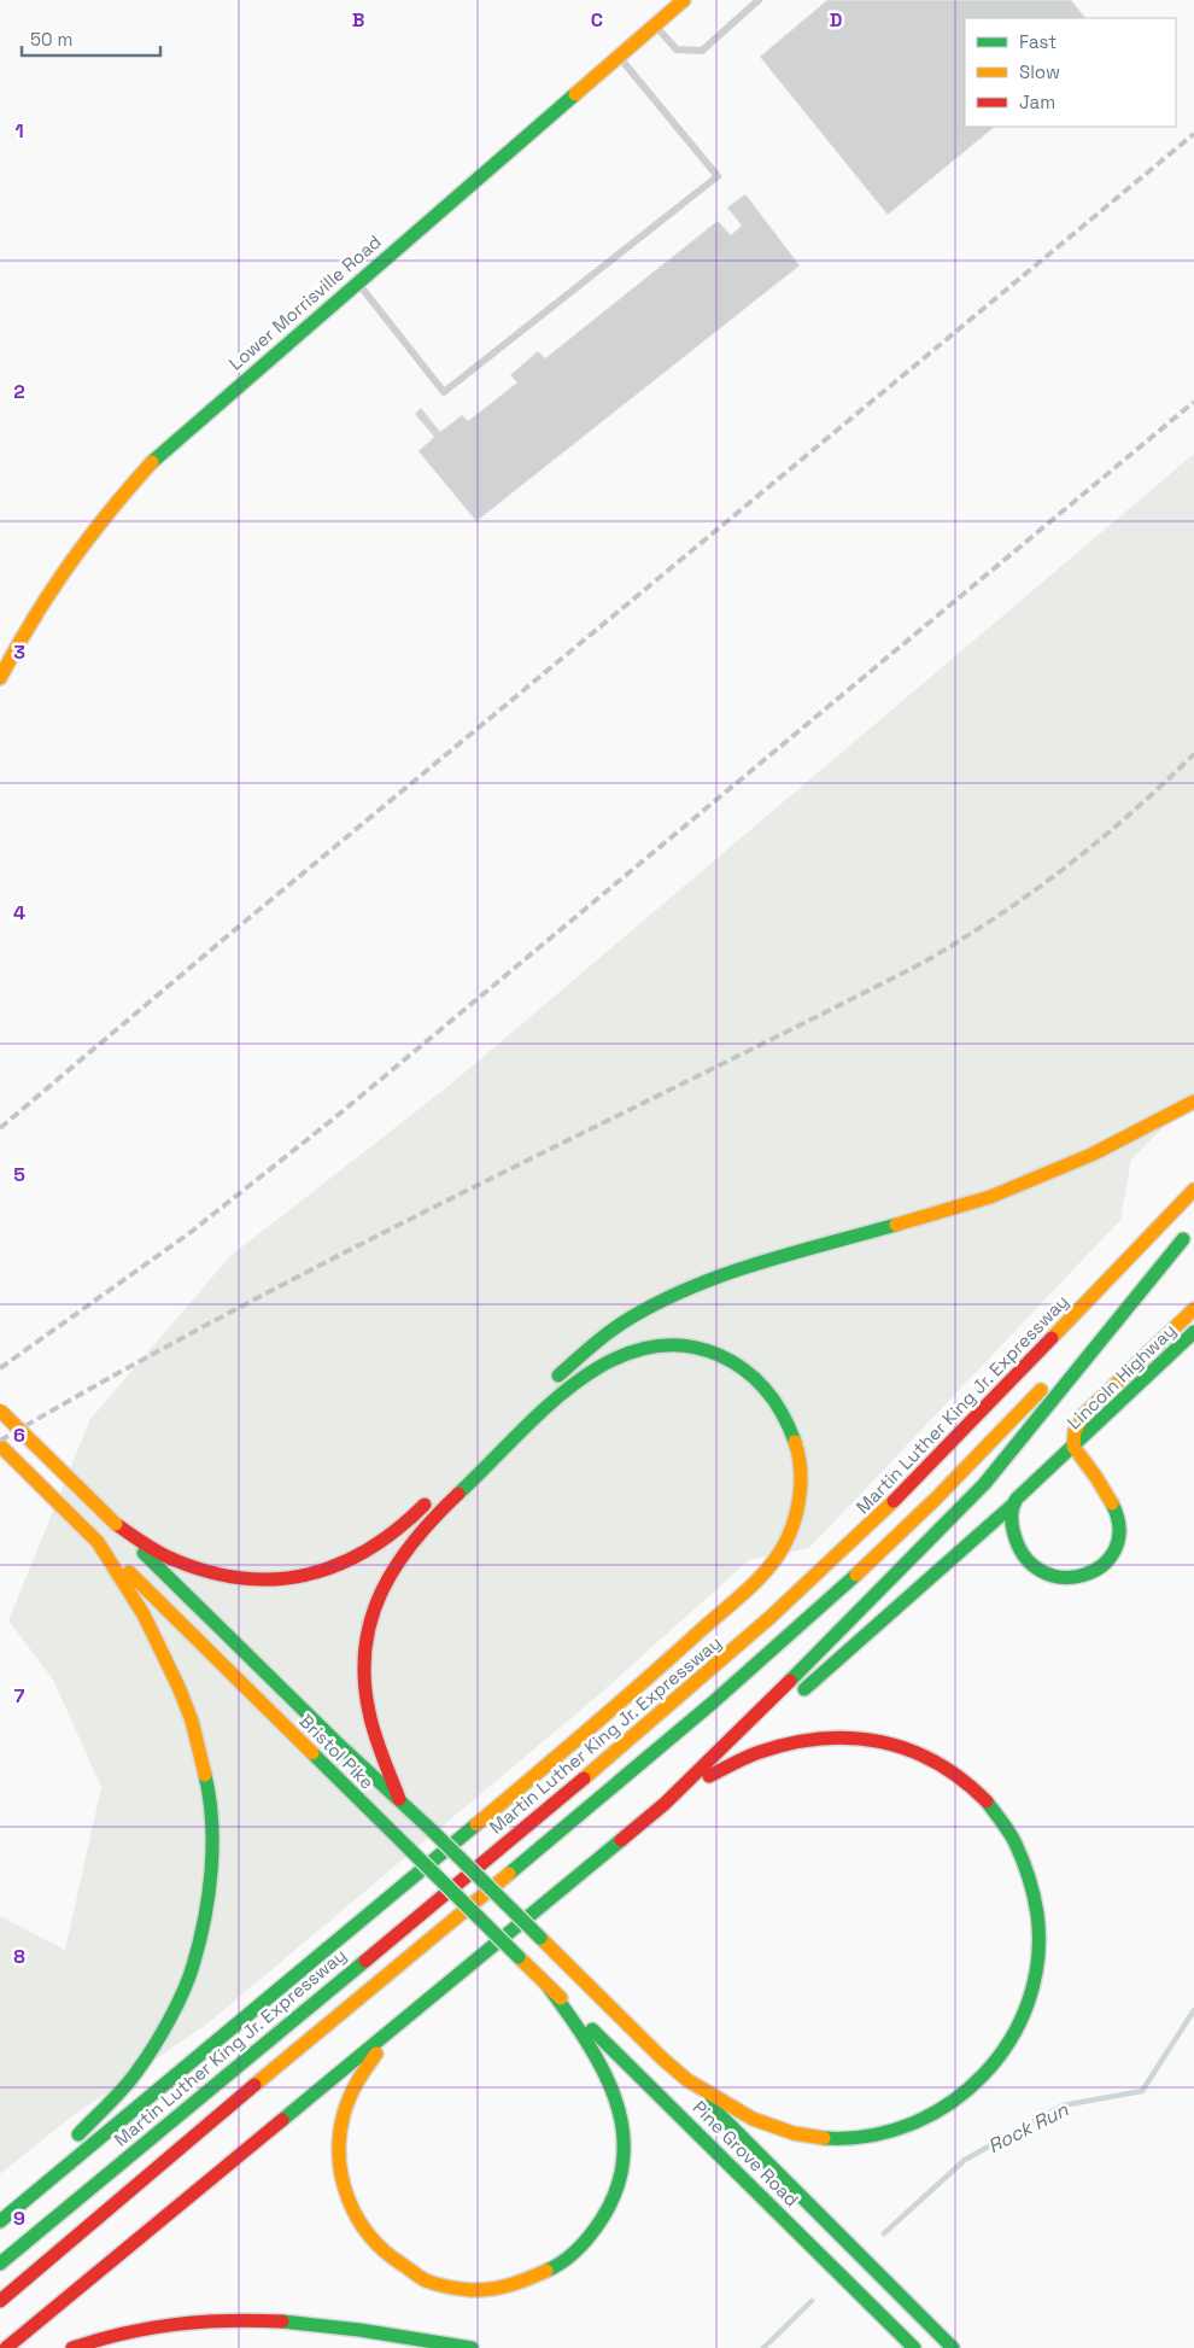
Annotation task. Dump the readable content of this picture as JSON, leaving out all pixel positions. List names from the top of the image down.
{
  "streets": {
    "main road": [
      "Lower Morrisville Road",
      "Lincoln Highway",
      "Martin Luther King Jr. Expressway",
      "Bristol Pike",
      "Pine Grove Road"
    ]
  },
  "crossings": [
    ["Bristol Pike", "Pine Grove Road"]
  ],
  "water": ["Rock Run"],
  "legend": ["Fast", "Slow", "Jam"],
  "scale_bar": "50 m",
  "grid": {
    "columns": ["B", "C", "D"],
    "rows": [
      "1",
      "2",
      "3",
      "4",
      "5",
      "6",
      "7",
      "8",
      "9"
    ]
  }
}
